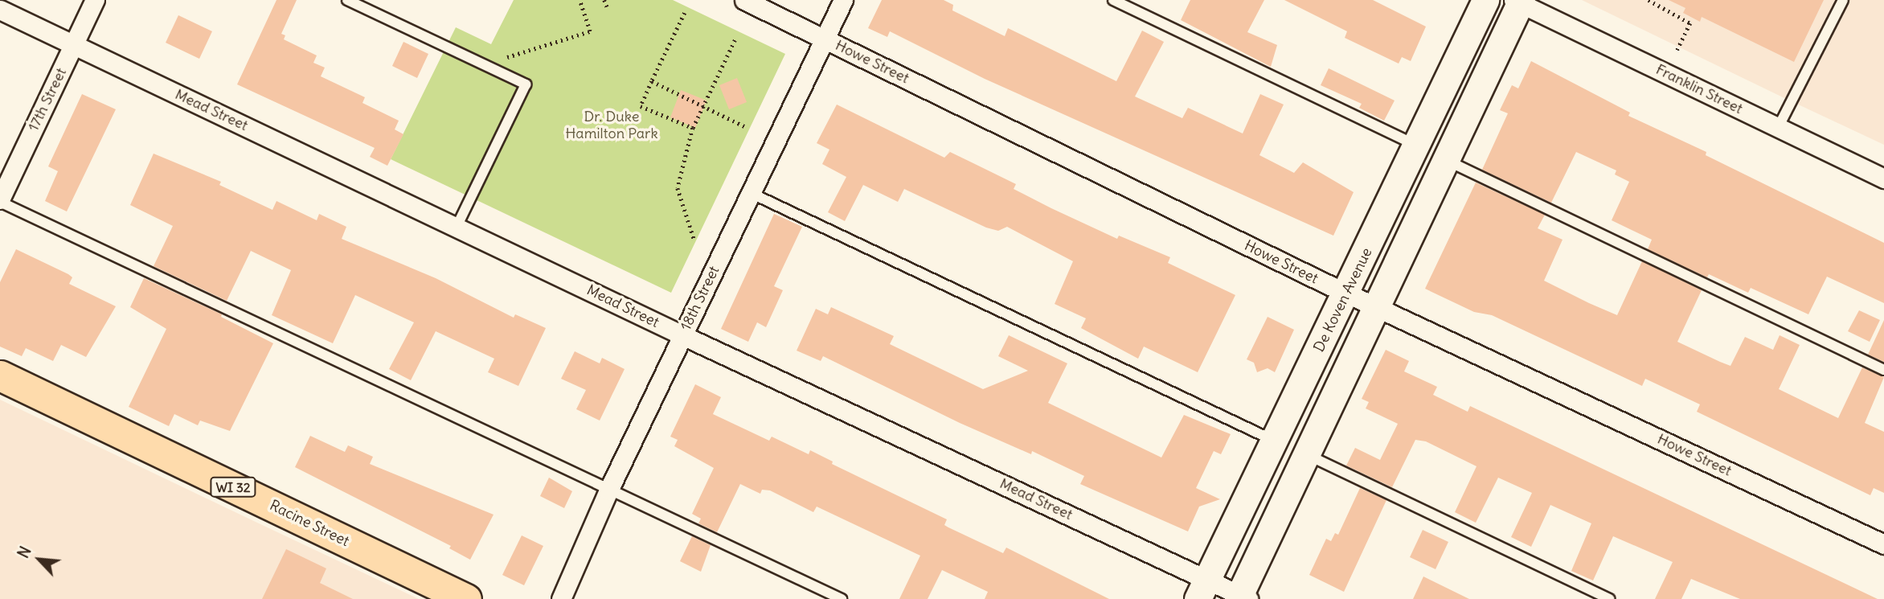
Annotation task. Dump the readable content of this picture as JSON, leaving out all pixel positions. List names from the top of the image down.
{
  "streets": {
    "main road": ["WI 32", "Racine Street"],
    "street": [
      "Howe Street",
      "Franklin Street",
      "17th Street",
      "Mead Street",
      "18th Street",
      "De Koven Avenue"
    ]
  },
  "crossings": [
    ["Howe Street", "18th Street"],
    ["Howe Street", "De Koven Avenue"],
    ["17th Street", "Mead Street"],
    ["Mead Street", "18th Street"],
    ["Mead Street", "De Koven Avenue"]
  ],
  "parks": ["Dr. Duke Hamilton Park"],
  "north": "top left"
}
